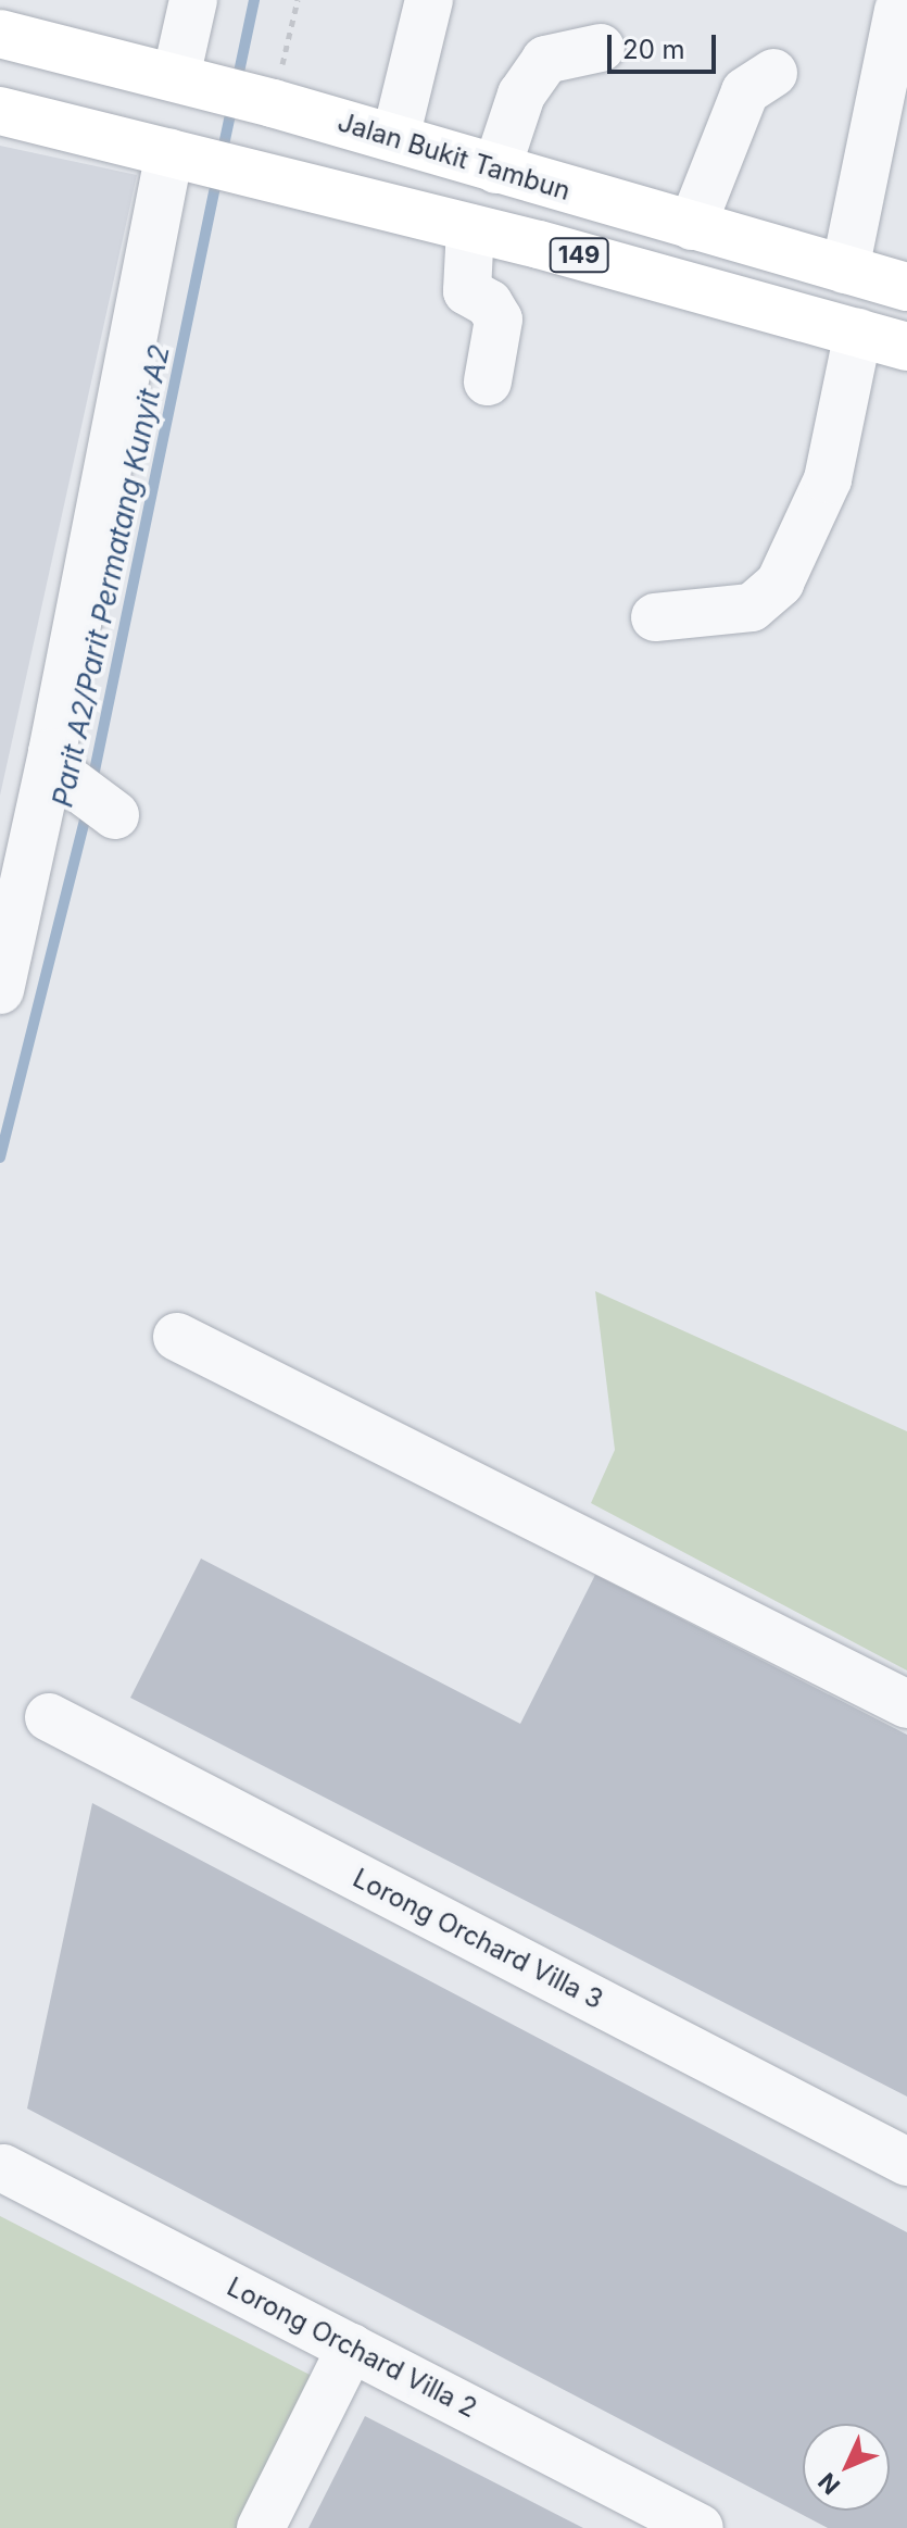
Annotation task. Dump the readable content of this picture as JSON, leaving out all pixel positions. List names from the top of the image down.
{
  "streets": {
    "main road": ["Jalan Bukit Tambun", "149"],
    "street": ["Lorong Orchard Villa 3", "Lorong Orchard Villa 2"]
  },
  "water": ["Parit A2/Parit Permatang Kunyit A2"],
  "scale_bar": "20 m",
  "north": "bottom left"
}
